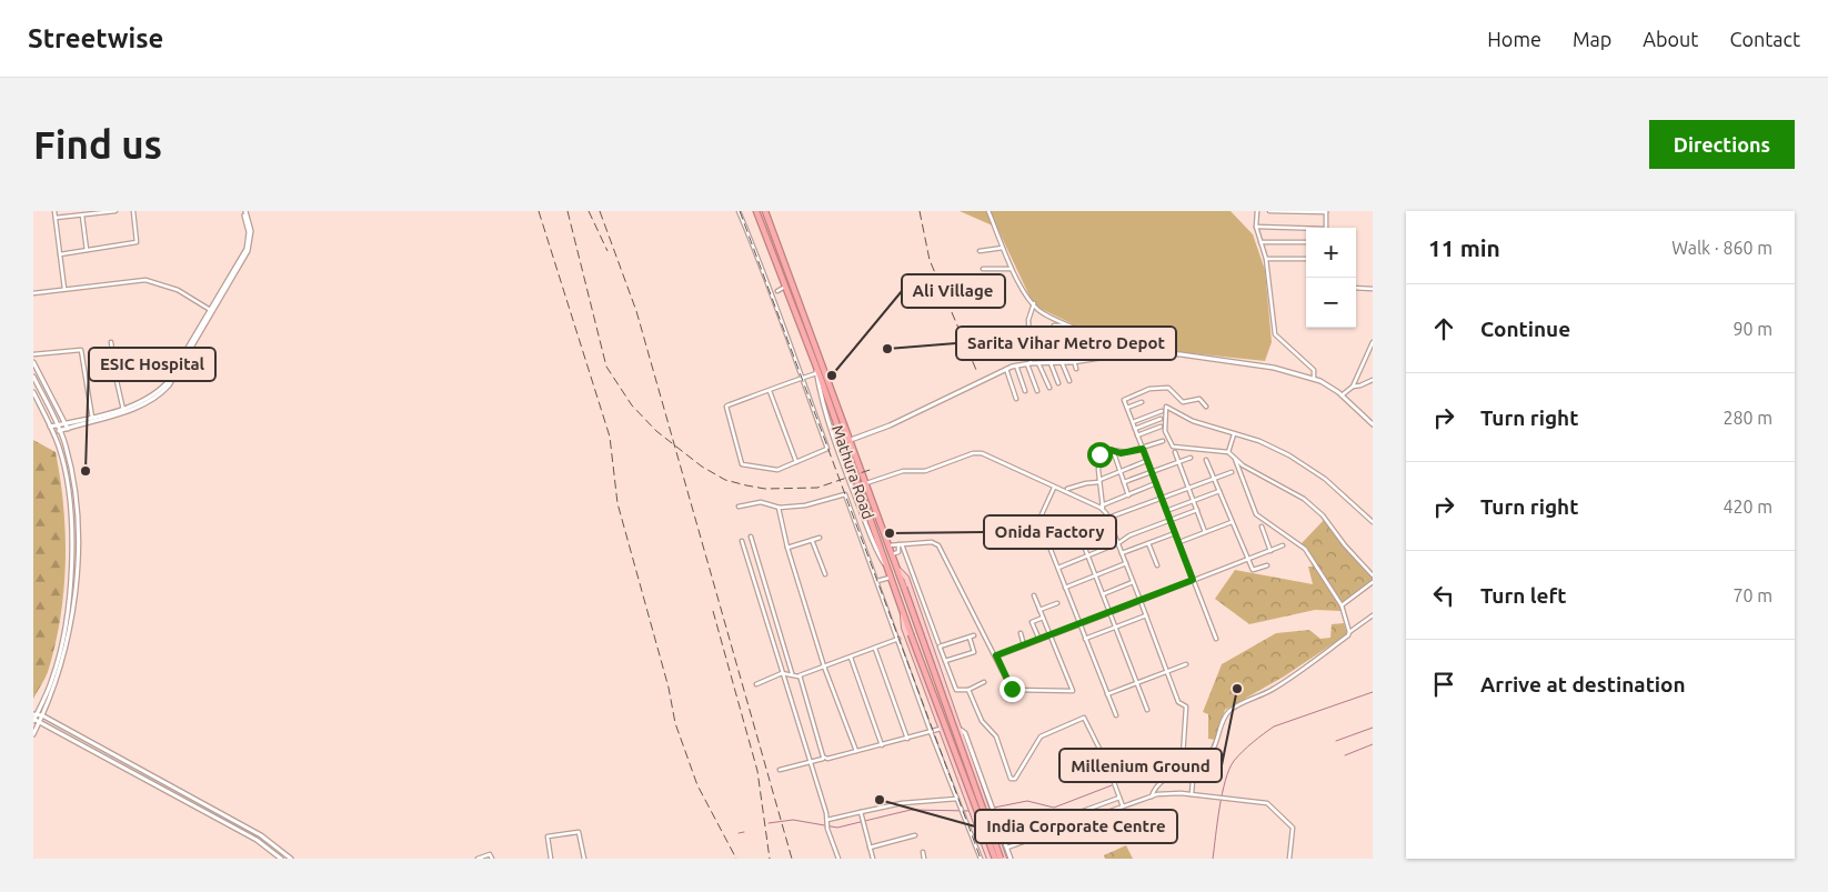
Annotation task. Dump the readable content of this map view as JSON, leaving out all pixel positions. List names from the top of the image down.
{
  "streets": {
    "highway": ["Mathura Road"]
  },
  "places": [
    "Sarita Vihar Metro Depot",
    "Ali Village",
    "ESIC Hospital",
    "Onida Factory",
    "Millenium Ground",
    "India Corporate Centre"
  ],
  "page": {
    "header": "Streetwise",
    "nav": [
      "Home",
      "Map",
      "About",
      "Contact"
    ],
    "buttons": "Directions",
    "title": "Find us",
    "heading": ["11 min", "Walk · 860 m"],
    "map_buttons": ["+", "−"],
    "list": [
      ["Continue", "90 m"],
      ["Turn right", "280 m"],
      ["Turn right", "420 m"],
      ["Turn left", "70 m"],
      "Arrive at destination"
    ]
  }
}
